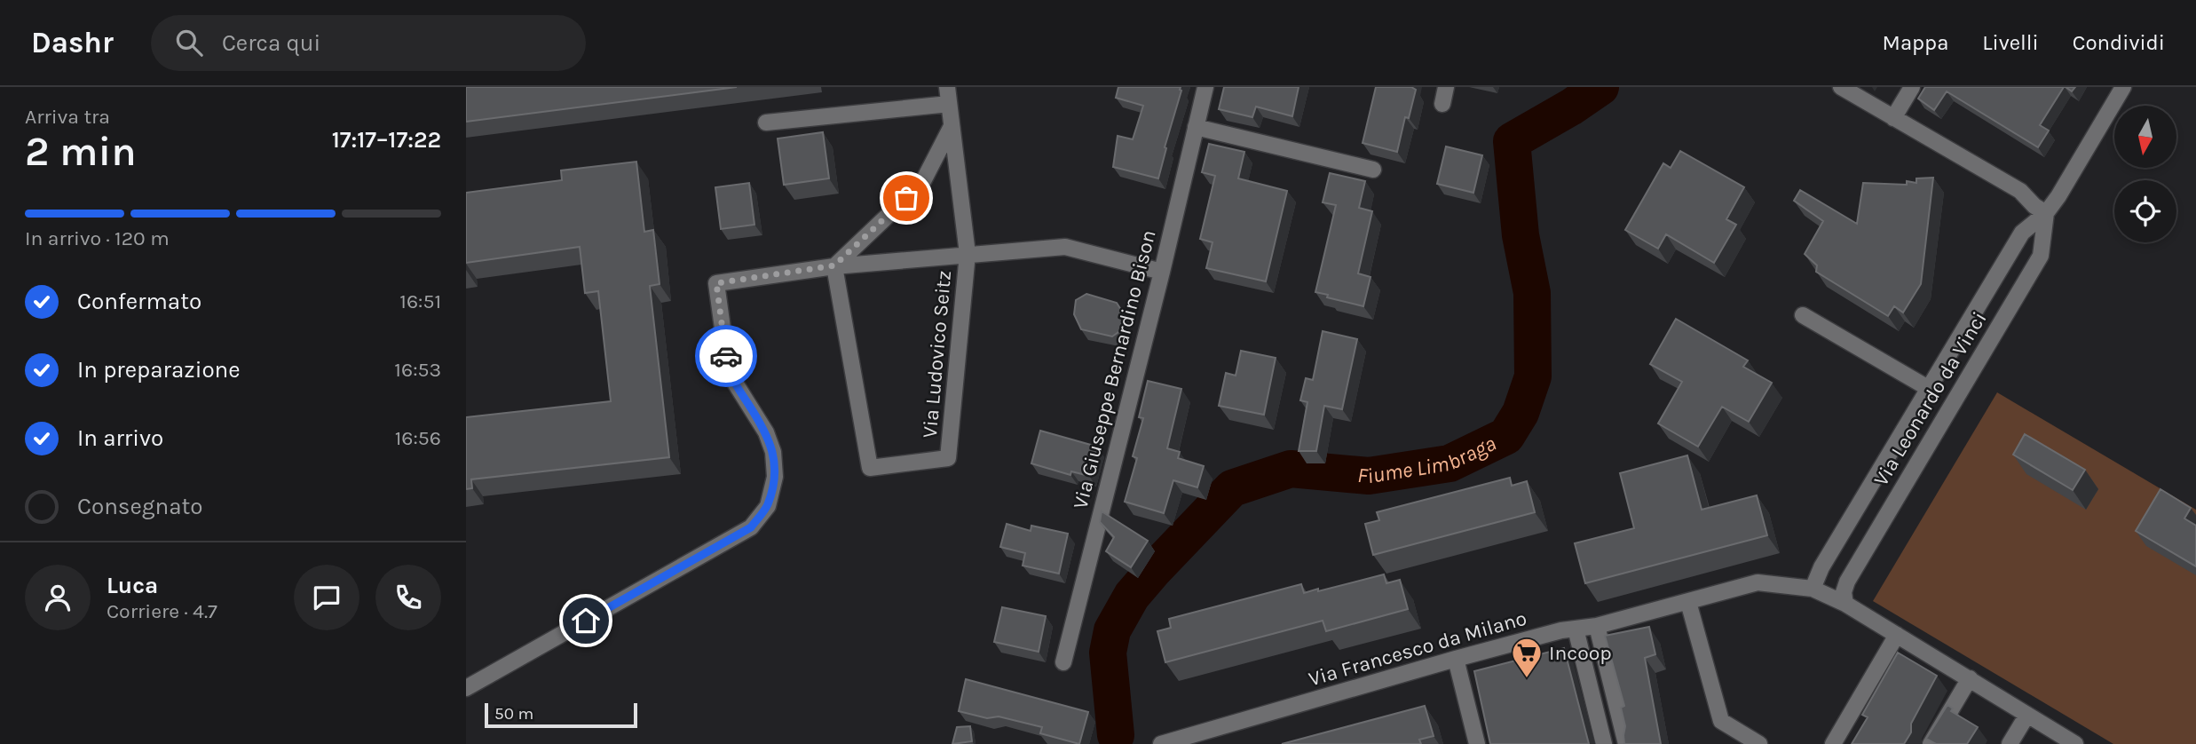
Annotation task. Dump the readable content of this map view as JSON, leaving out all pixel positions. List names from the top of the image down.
{
  "streets": {
    "street": [
      "Via Ludovico Seitz",
      "Via Giuseppe Bernardino Bison",
      "Via Leonardo da Vinci",
      "Via Francesco da Milano"
    ]
  },
  "crossings": [
    ["Via Ludovico Seitz", "Via Giuseppe Bernardino Bison"],
    ["Via Leonardo da Vinci", "Via Francesco da Milano"]
  ],
  "water": ["Fiume Limbraga"],
  "places": {
    "supermarket": ["Incoop"]
  },
  "scale_bar": "50 m",
  "north": "bottom",
  "page": {
    "header": "Dashr",
    "search": "Cerca qui",
    "nav": ["Mappa", "Livelli", "Condividi"],
    "heading": ["2 min", "Arriva tra", "17:17–17:22"],
    "panel": ["Luca", "Corriere · 4.7"],
    "bar": "In arrivo · 120 m",
    "list": [
      ["Confermato", "16:51"],
      ["In preparazione", "16:53"],
      ["In arrivo", "16:56"],
      "Consegnato"
    ],
    "scale": "50 m"
  }
}
